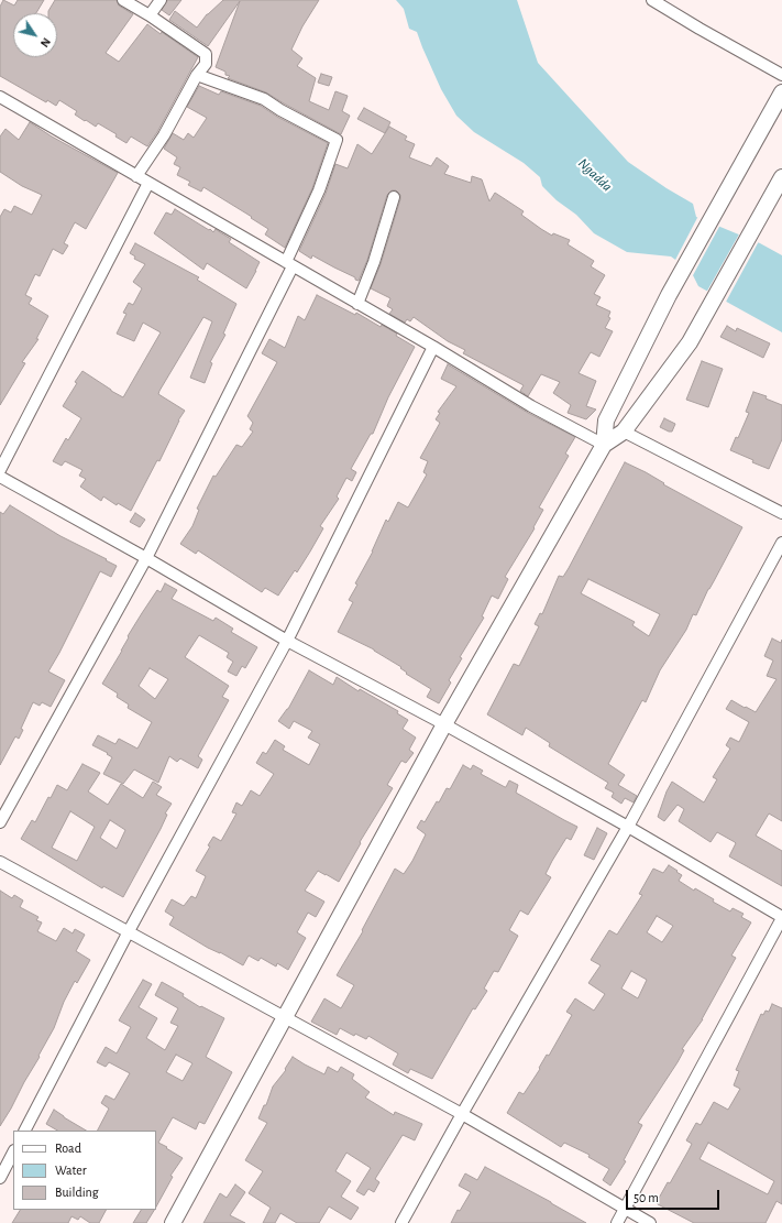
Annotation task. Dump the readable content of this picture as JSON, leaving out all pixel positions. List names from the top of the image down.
{
  "water": ["Ngadda"],
  "legend": ["Road", "Water", "Building"],
  "scale_bar": "50 m",
  "north": "bottom right"
}
